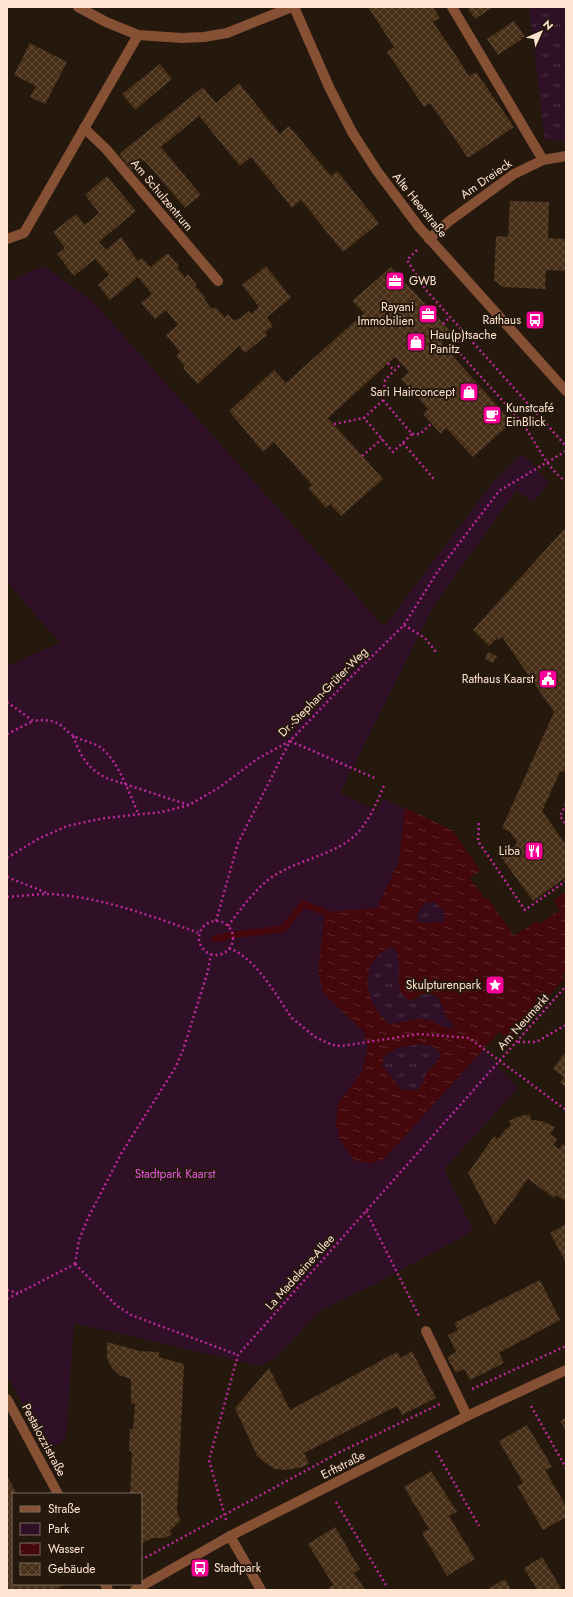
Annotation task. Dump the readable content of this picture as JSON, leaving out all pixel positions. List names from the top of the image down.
{
  "streets": {
    "street": [
      "Am Dreieck",
      "Am Schulzentrum",
      "Alte Heerstraße",
      "Pestalozzistraße",
      "Erftstraße"
    ],
    "path": ["Dr.-Stephan-Grüter-Weg", "Am Neumarkt", "La Madeleine-Allee"]
  },
  "crossings": [
    ["Am Dreieck", "Alte Heerstraße"],
    ["Am Neumarkt", "La Madeleine-Allee"],
    ["La Madeleine-Allee", "Erftstraße"]
  ],
  "parks": ["Stadtpark Kaarst"],
  "places": {
    "office": ["GWB", "Rayani Immobilien"],
    "bus stop": ["Rathaus", "Stadtpark"],
    "shop": ["Hau(p)tsache Panitz", "Sari Hairconcept"],
    "cafe": ["Kunstcafé EinBlick"],
    "public building": ["Rathaus Kaarst"],
    "restaurant": ["Liba"],
    "place": ["Skulpturenpark"]
  },
  "legend": [
    "Straße",
    "Park",
    "Wasser",
    "Gebäude"
  ],
  "north": "top right"
}
